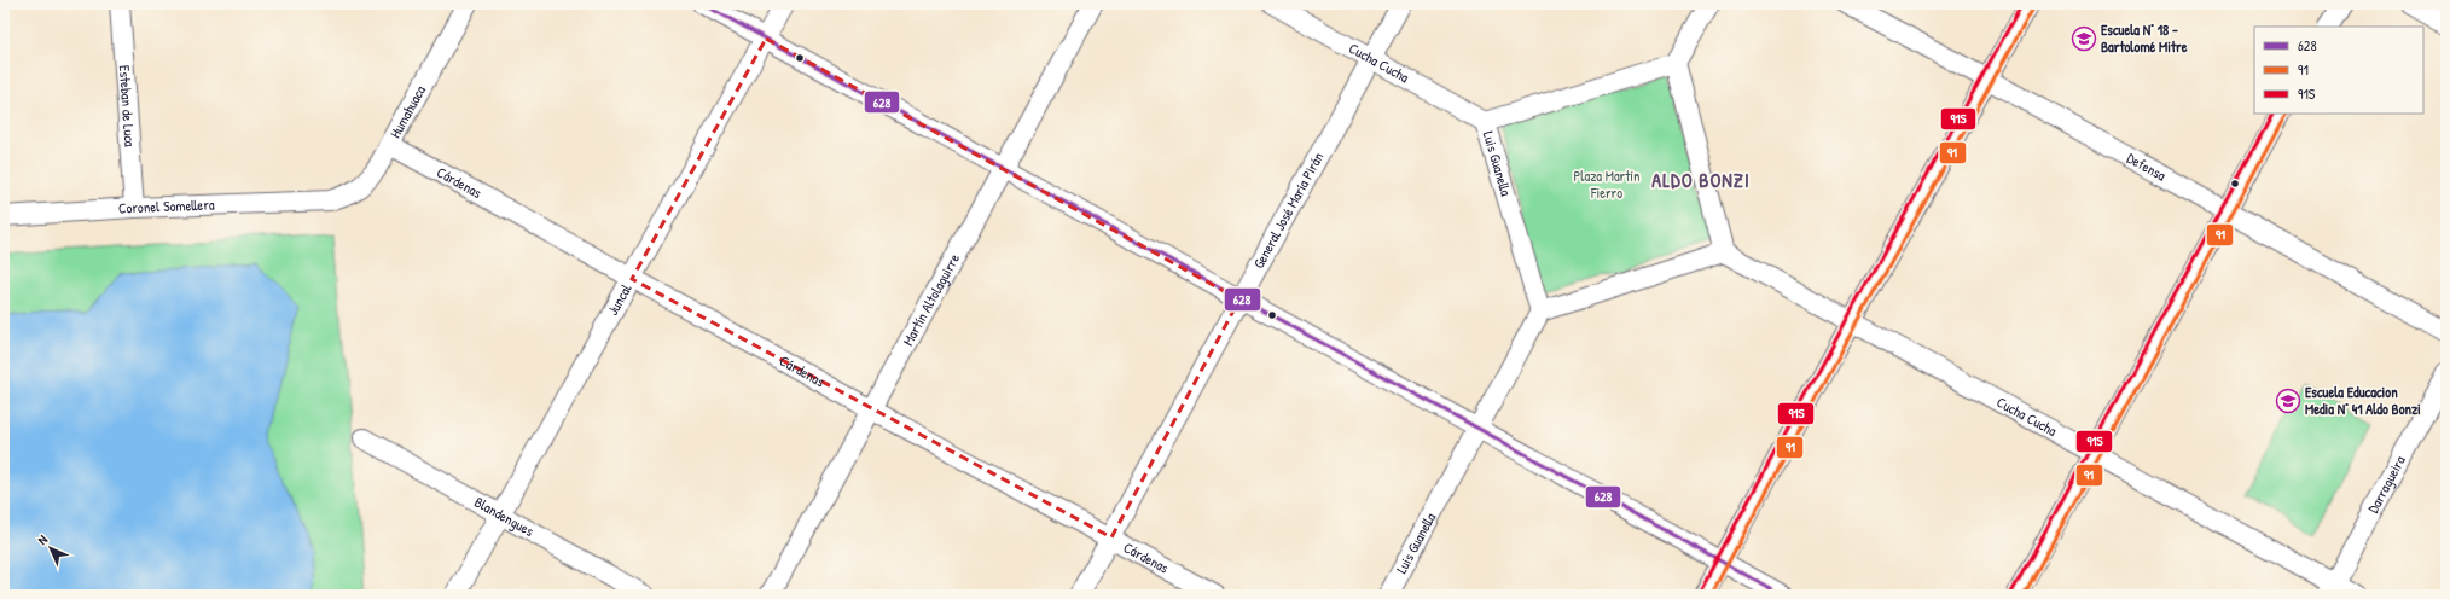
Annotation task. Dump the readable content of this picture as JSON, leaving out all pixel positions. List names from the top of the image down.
{
  "streets": {
    "street": [
      "Cucha Cucha",
      "Esteban de Luca",
      "Humahuaca",
      "Luis Guanella",
      "Defensa",
      "Cárdenas",
      "Coronel Somellera",
      "General José María Pirán",
      "Juncal",
      "Martín Altolaguirre",
      "Darragueira",
      "Blandengues"
    ]
  },
  "crossings": [
    ["Cucha Cucha", "Luis Guanella"],
    ["Cucha Cucha", "General José María Pirán"],
    ["Cucha Cucha", "Darragueira"],
    ["Esteban de Luca", "Coronel Somellera"],
    ["Humahuaca", "Cárdenas"],
    ["Humahuaca", "Coronel Somellera"],
    ["Cárdenas", "General José María Pirán"],
    ["Cárdenas", "Juncal"],
    ["Cárdenas", "Martín Altolaguirre"],
    ["Juncal", "Blandengues"]
  ],
  "districts": ["ALDO BONZI"],
  "parks": ["Plaza Martín Fierro"],
  "places": {
    "school or university": ["Escuela N° 18 - Bartolomé Mitre", "Escuela Educacion Media N° 41 Aldo Bonzi"]
  },
  "lines": ["transit line 628", "transit line 91S", "transit line 91"],
  "legend": ["628", "91", "91S"],
  "north": "top left"
}
